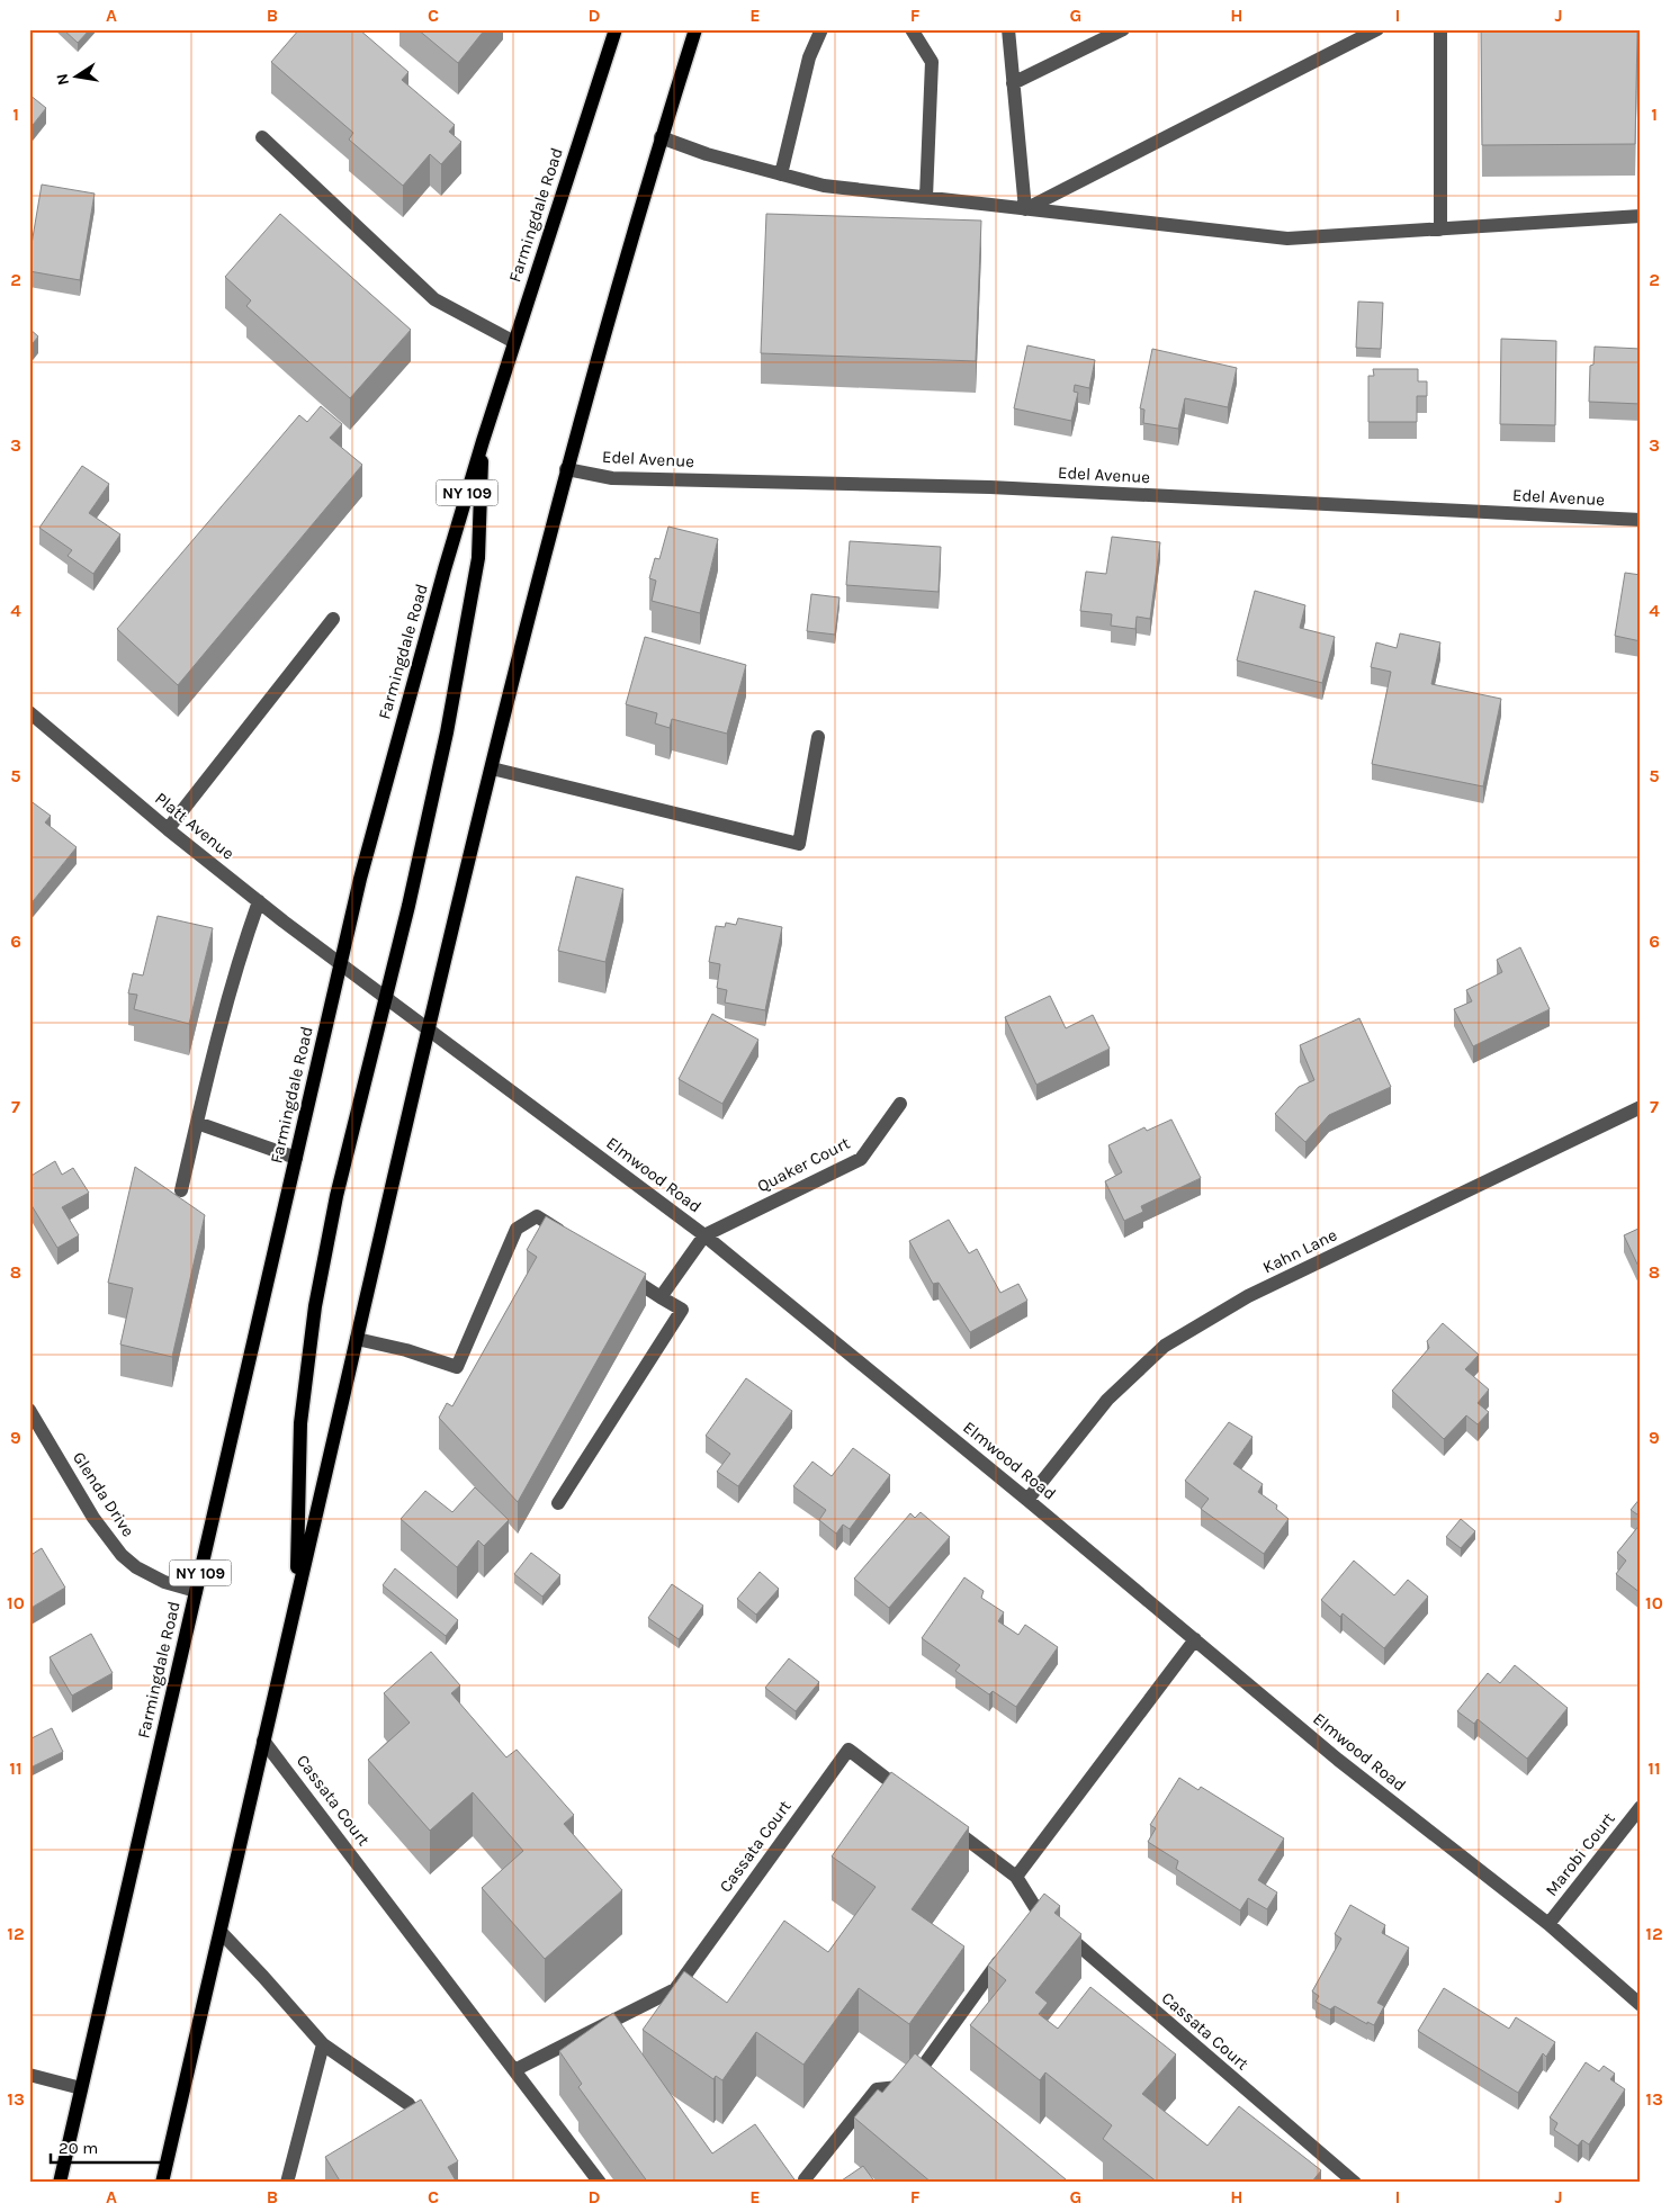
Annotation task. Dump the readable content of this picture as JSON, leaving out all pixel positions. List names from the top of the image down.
{
  "streets": {
    "main road": ["Farmingdale Road", "NY 109"],
    "street": [
      "Edel Avenue",
      "Platt Avenue",
      "Quaker Court",
      "Elmwood Road",
      "Kahn Lane",
      "Glenda Drive",
      "Cassata Court",
      "Marobi Court"
    ]
  },
  "crossings": [
    ["Farmingdale Road", "Platt Avenue"],
    ["Farmingdale Road", "Elmwood Road"],
    ["Farmingdale Road", "Glenda Drive"],
    ["Platt Avenue", "Elmwood Road"],
    ["Quaker Court", "Elmwood Road"],
    ["Elmwood Road", "Kahn Lane"],
    ["Elmwood Road", "Marobi Court"]
  ],
  "scale_bar": "20 m",
  "north": "left",
  "grid": {
    "columns": [
      "A",
      "B",
      "C",
      "D",
      "E",
      "F",
      "G",
      "H",
      "I",
      "J"
    ],
    "rows": [
      "1",
      "2",
      "3",
      "4",
      "5",
      "6",
      "7",
      "8",
      "9",
      "10",
      "11",
      "12",
      "13"
    ]
  }
}
